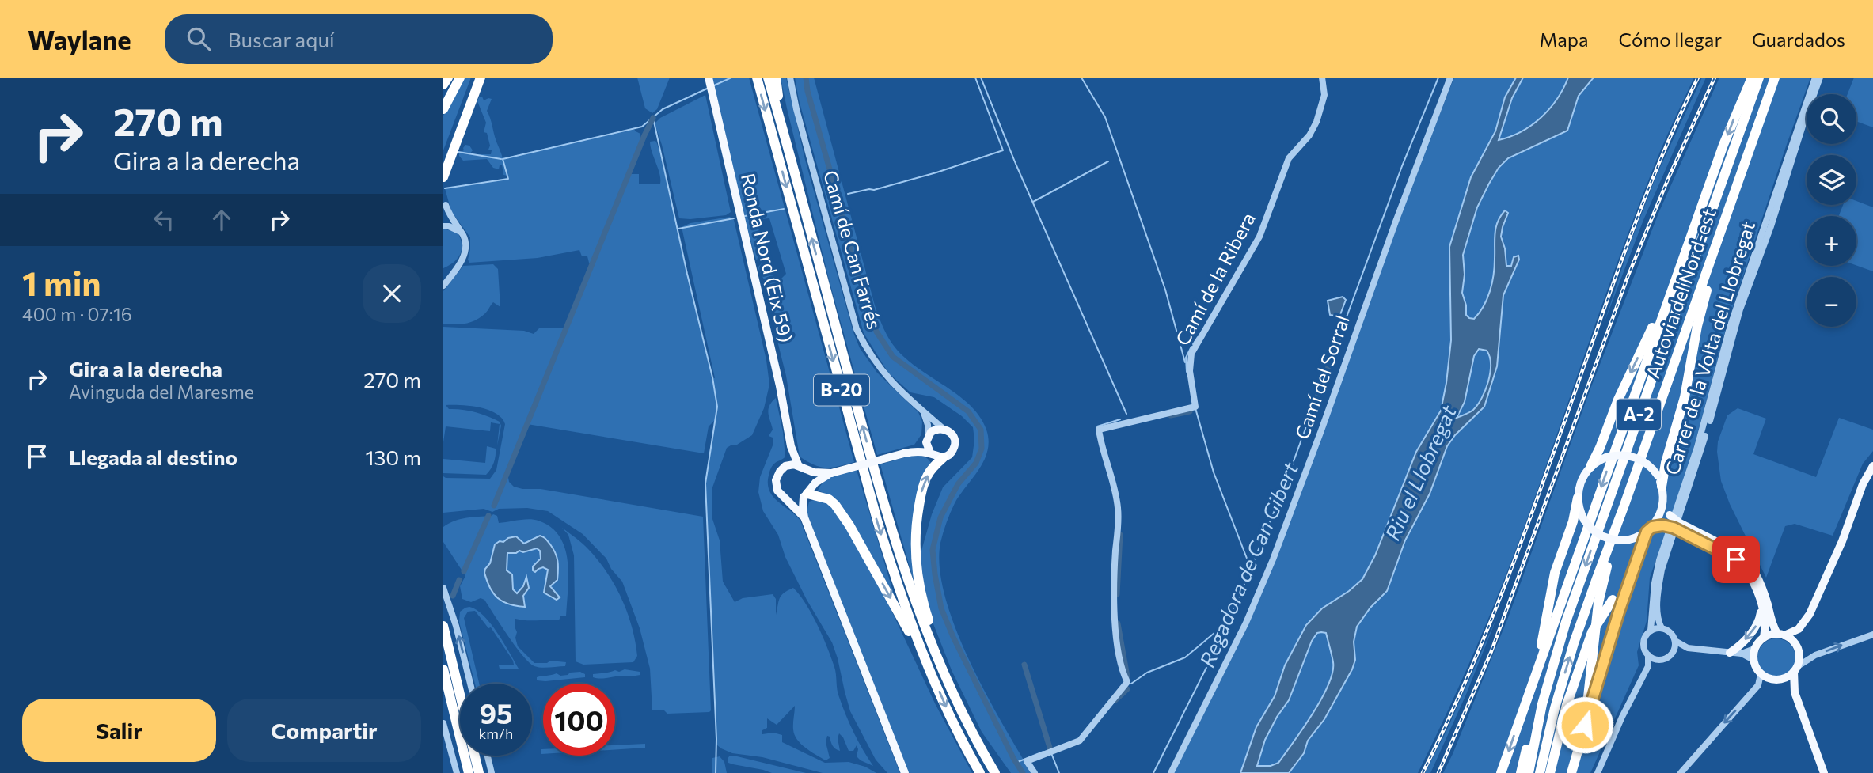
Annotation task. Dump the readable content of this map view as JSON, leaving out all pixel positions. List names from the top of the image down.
{
  "streets": {
    "highway": ["Autovia del Nord-est", "B-20", "A-2"],
    "main road": ["Ronda Nord (Eix 59)"],
    "street": [
      "Camí de Can Farrés",
      "Camí de la Ribera",
      "Carrer de la Volta del Llobregat",
      "Camí del Sorral"
    ]
  },
  "water": ["Riu el Llobregat", "Regadora de Can Gibert"],
  "page": {
    "header": "Waylane",
    "search": "Buscar aquí",
    "nav": ["Mapa", "Cómo llegar", "Guardados"],
    "turn": ["270 m", "Gira a la derecha"],
    "map_buttons": ["+", "−"],
    "heading": ["1 min", "400 m · 07:16"],
    "list": [
      {
        "name": "Gira a la derecha",
        "note": "Avinguda del Maresme",
        "value": "270 m"
      },
      {
        "name": "Llegada al destino",
        "value": "130 m"
      }
    ],
    "speed": "95 km/h",
    "limit": "100",
    "buttons": ["Salir", "Compartir"]
  }
}
